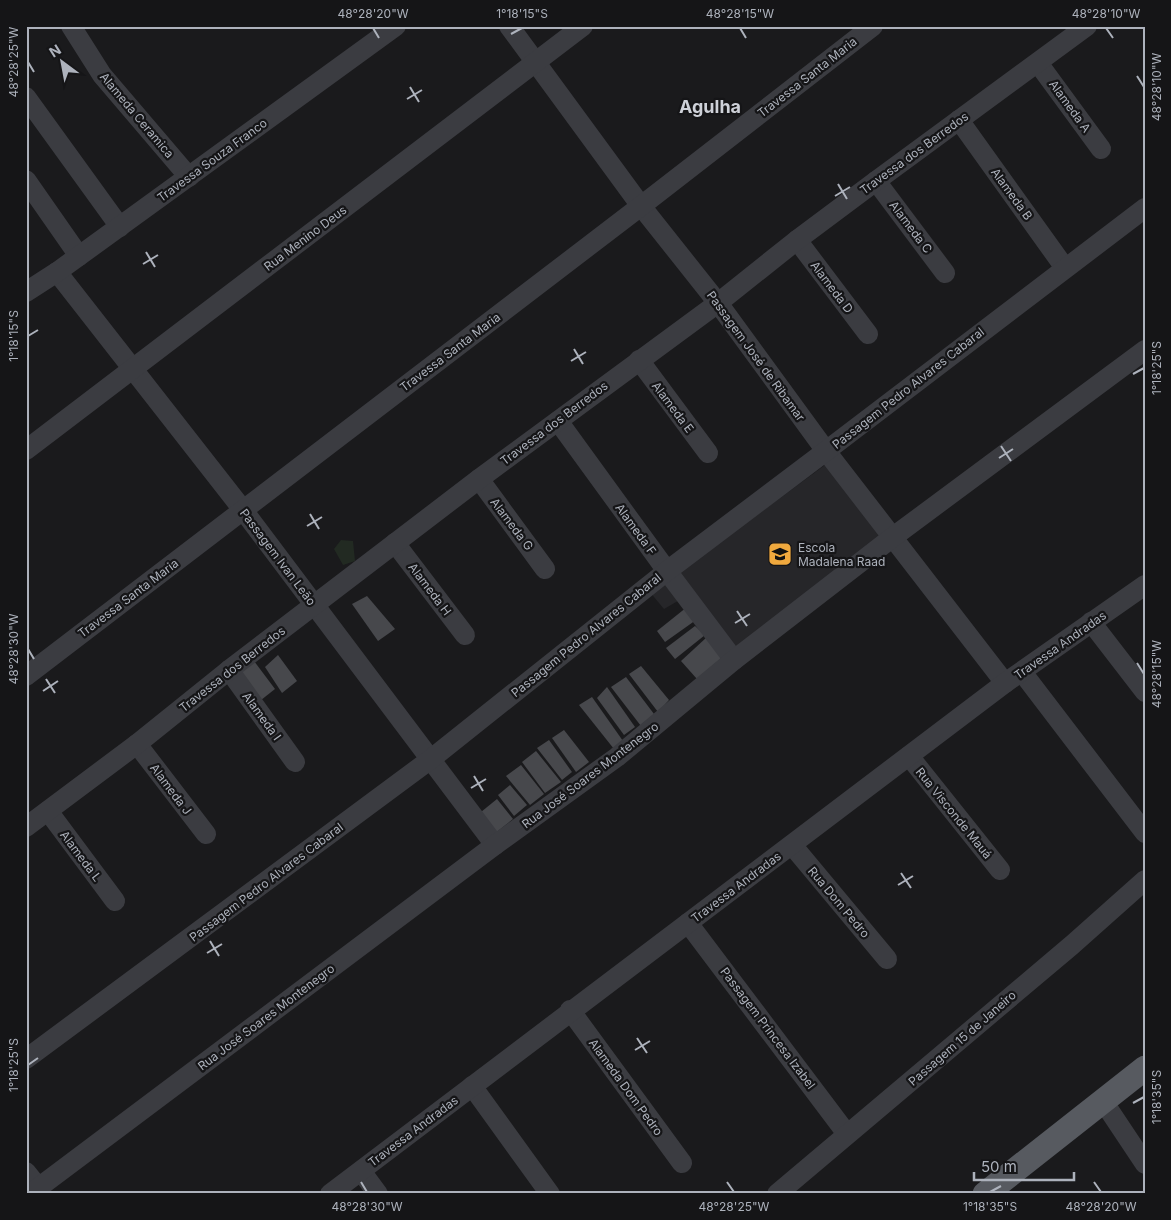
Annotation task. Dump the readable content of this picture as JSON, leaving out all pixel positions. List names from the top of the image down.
{
  "streets": {
    "street": [
      "Travessa Santa Maria",
      "Alameda A",
      "Alameda Ceramica",
      "Travessa dos Berredos",
      "Travessa Souza Franco",
      "Alameda B",
      "Alameda C",
      "Rua Menino Deus",
      "Alameda D",
      "Passagem José de Ribamar",
      "Passagem Pedro Alvares Cabaral",
      "Alameda E",
      "Alameda G",
      "Alameda F",
      "Passagem Ivan Leão",
      "Alameda H",
      "Travessa Andradas",
      "Alameda I",
      "Rua José Soares Montenegro",
      "Alameda J",
      "Rua Visconde Mauá",
      "Alameda L",
      "Rua Dom Pedro",
      "Passagem Princesa Izabel",
      "Passagem 15 de Janeiro",
      "Alameda Dom Pedro"
    ]
  },
  "crossings": [
    ["Travessa Santa Maria", "Passagem José de Ribamar"],
    ["Travessa Santa Maria", "Passagem Ivan Leão"],
    ["Alameda A", "Travessa dos Berredos"],
    ["Alameda Ceramica", "Travessa Souza Franco"],
    ["Travessa dos Berredos", "Alameda B"],
    ["Travessa dos Berredos", "Alameda C"],
    ["Travessa dos Berredos", "Alameda D"],
    ["Travessa dos Berredos", "Passagem José de Ribamar"],
    ["Travessa dos Berredos", "Alameda E"],
    ["Travessa dos Berredos", "Alameda G"],
    ["Travessa dos Berredos", "Alameda F"],
    ["Travessa dos Berredos", "Passagem Ivan Leão"],
    ["Travessa dos Berredos", "Alameda H"],
    ["Travessa dos Berredos", "Alameda I"],
    ["Travessa dos Berredos", "Alameda J"],
    ["Travessa dos Berredos", "Alameda L"],
    ["Travessa Souza Franco", "Passagem Ivan Leão"],
    ["Alameda B", "Passagem Pedro Alvares Cabaral"],
    ["Rua Menino Deus", "Passagem José de Ribamar"],
    ["Rua Menino Deus", "Passagem Ivan Leão"],
    ["Passagem José de Ribamar", "Passagem Pedro Alvares Cabaral"],
    ["Passagem José de Ribamar", "Travessa Andradas"],
    ["Passagem José de Ribamar", "Rua José Soares Montenegro"],
    ["Passagem Pedro Alvares Cabaral", "Alameda F"],
    ["Passagem Pedro Alvares Cabaral", "Passagem Ivan Leão"],
    ["Alameda F", "Rua José Soares Montenegro"],
    ["Passagem Ivan Leão", "Rua José Soares Montenegro"],
    ["Travessa Andradas", "Rua Visconde Mauá"],
    ["Travessa Andradas", "Rua Dom Pedro"],
    ["Travessa Andradas", "Passagem Princesa Izabel"],
    ["Travessa Andradas", "Alameda Dom Pedro"],
    ["Passagem Princesa Izabel", "Passagem 15 de Janeiro"]
  ],
  "districts": ["Agulha"],
  "places": {
    "school or university": ["Escola Madalena Raad"]
  },
  "scale_bar": "50 m",
  "north": "top left",
  "coordinates": [
    "48°28'20\"W",
    "1°18'15\"S",
    "48°28'15\"W",
    "48°28'10\"W",
    "48°28'25\"W",
    "1°18'25\"S",
    "48°28'30\"W",
    "1°18'35\"S"
  ]
}
